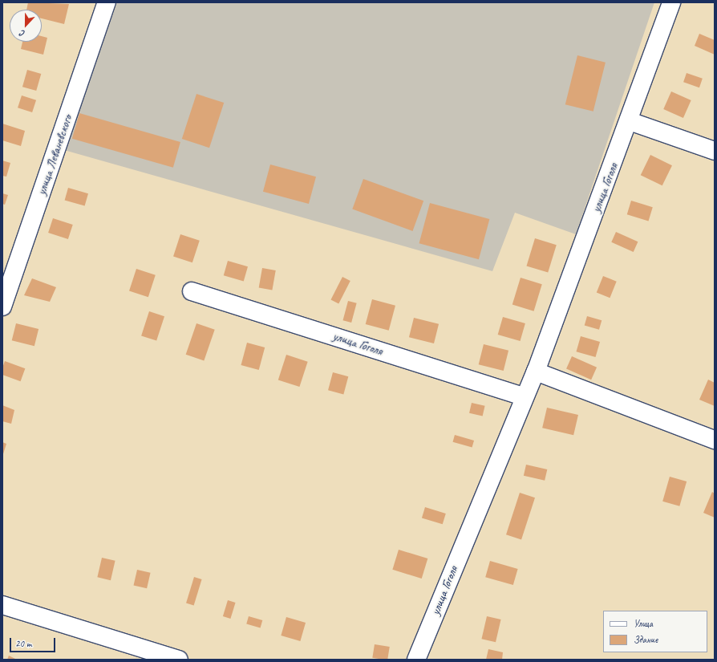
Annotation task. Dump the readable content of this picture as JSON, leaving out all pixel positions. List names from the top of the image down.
{
  "streets": {
    "street": ["улица Леваневского", "улица Гоголя"]
  },
  "legend": ["Улица", "Здание"],
  "scale_bar": "20 m",
  "north": "bottom"
}
